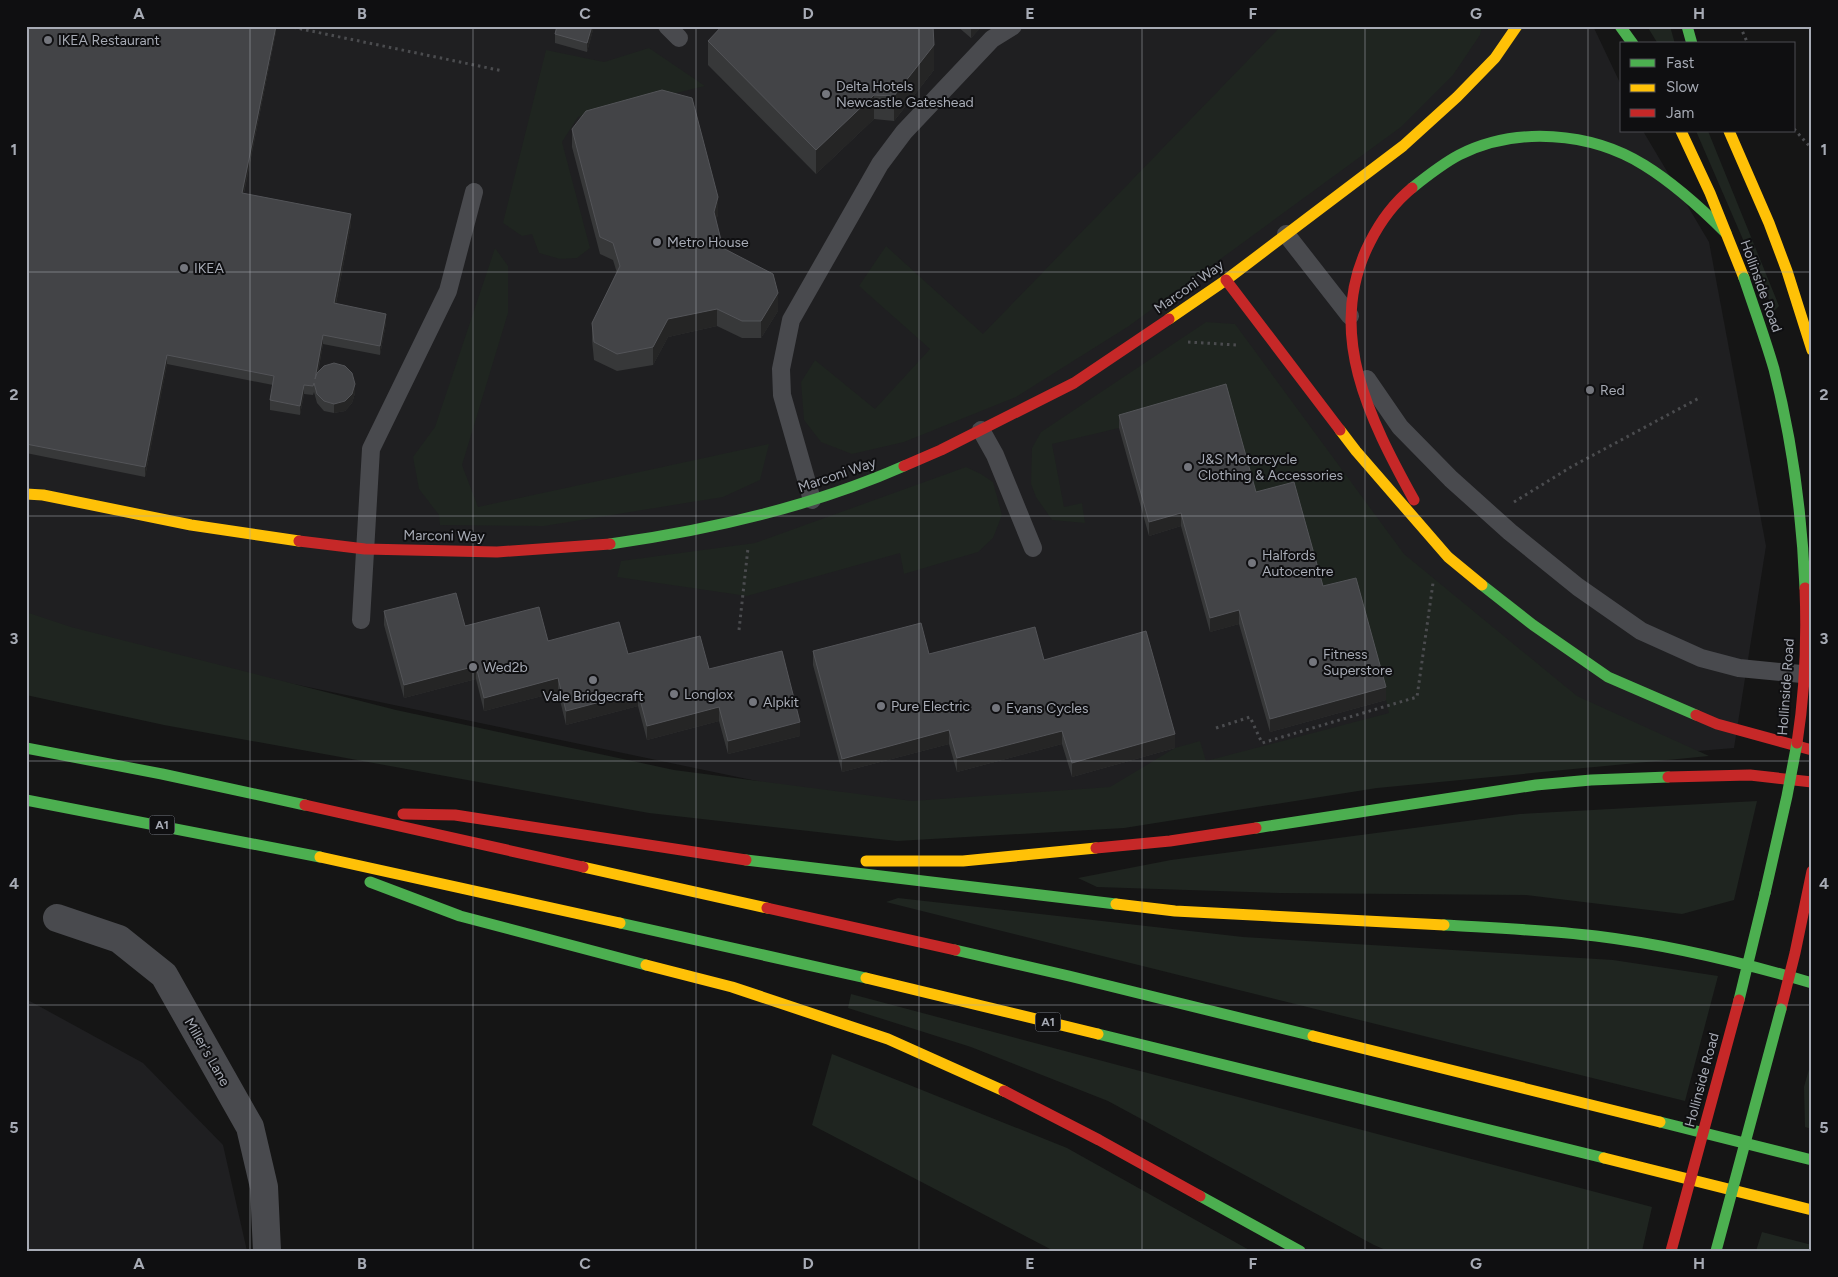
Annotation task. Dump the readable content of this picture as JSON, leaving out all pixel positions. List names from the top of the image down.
{
  "streets": {
    "main road": ["Hollinside Road", "Marconi Way", "A1"],
    "street": ["Miller's Lane"]
  },
  "places": [
    "IKEA Restaurant",
    "Delta Hotels Newcastle Gateshead",
    "Metro House",
    "IKEA",
    "Red",
    "J&S Motorcycle Clothing & Accessories",
    "Halfords Autocentre",
    "Fitness Superstore",
    "Wed2b",
    "Vale Bridgecraft",
    "Longlox",
    "Alpkit",
    "Pure Electric",
    "Evans Cycles"
  ],
  "legend": ["Fast", "Slow", "Jam"],
  "grid": {
    "columns": [
      "A",
      "B",
      "C",
      "D",
      "E",
      "F",
      "G",
      "H"
    ],
    "rows": [
      "1",
      "2",
      "3",
      "4",
      "5"
    ]
  }
}
